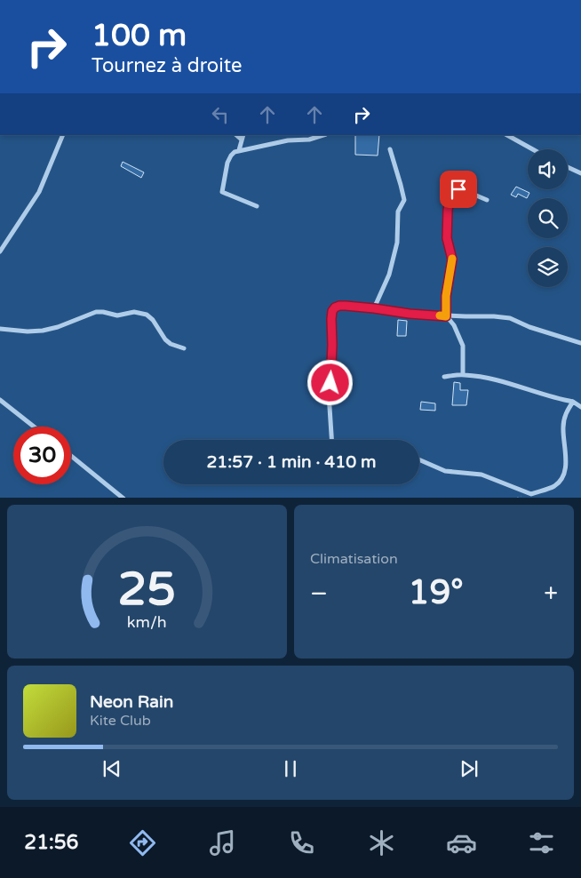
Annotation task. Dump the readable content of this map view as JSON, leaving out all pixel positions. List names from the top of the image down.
{
  "page": {
    "turn": ["100 m", "Tournez à droite"],
    "limit": "30",
    "trip": "21:57 · 1 min · 410 m",
    "tile": "Climatisation",
    "heat": ["−", "19°", "+"],
    "song": ["Neon Rain", "Kite Club"],
    "tabs": "21:56",
    "gauge": ["25", "km/h"]
  }
}
